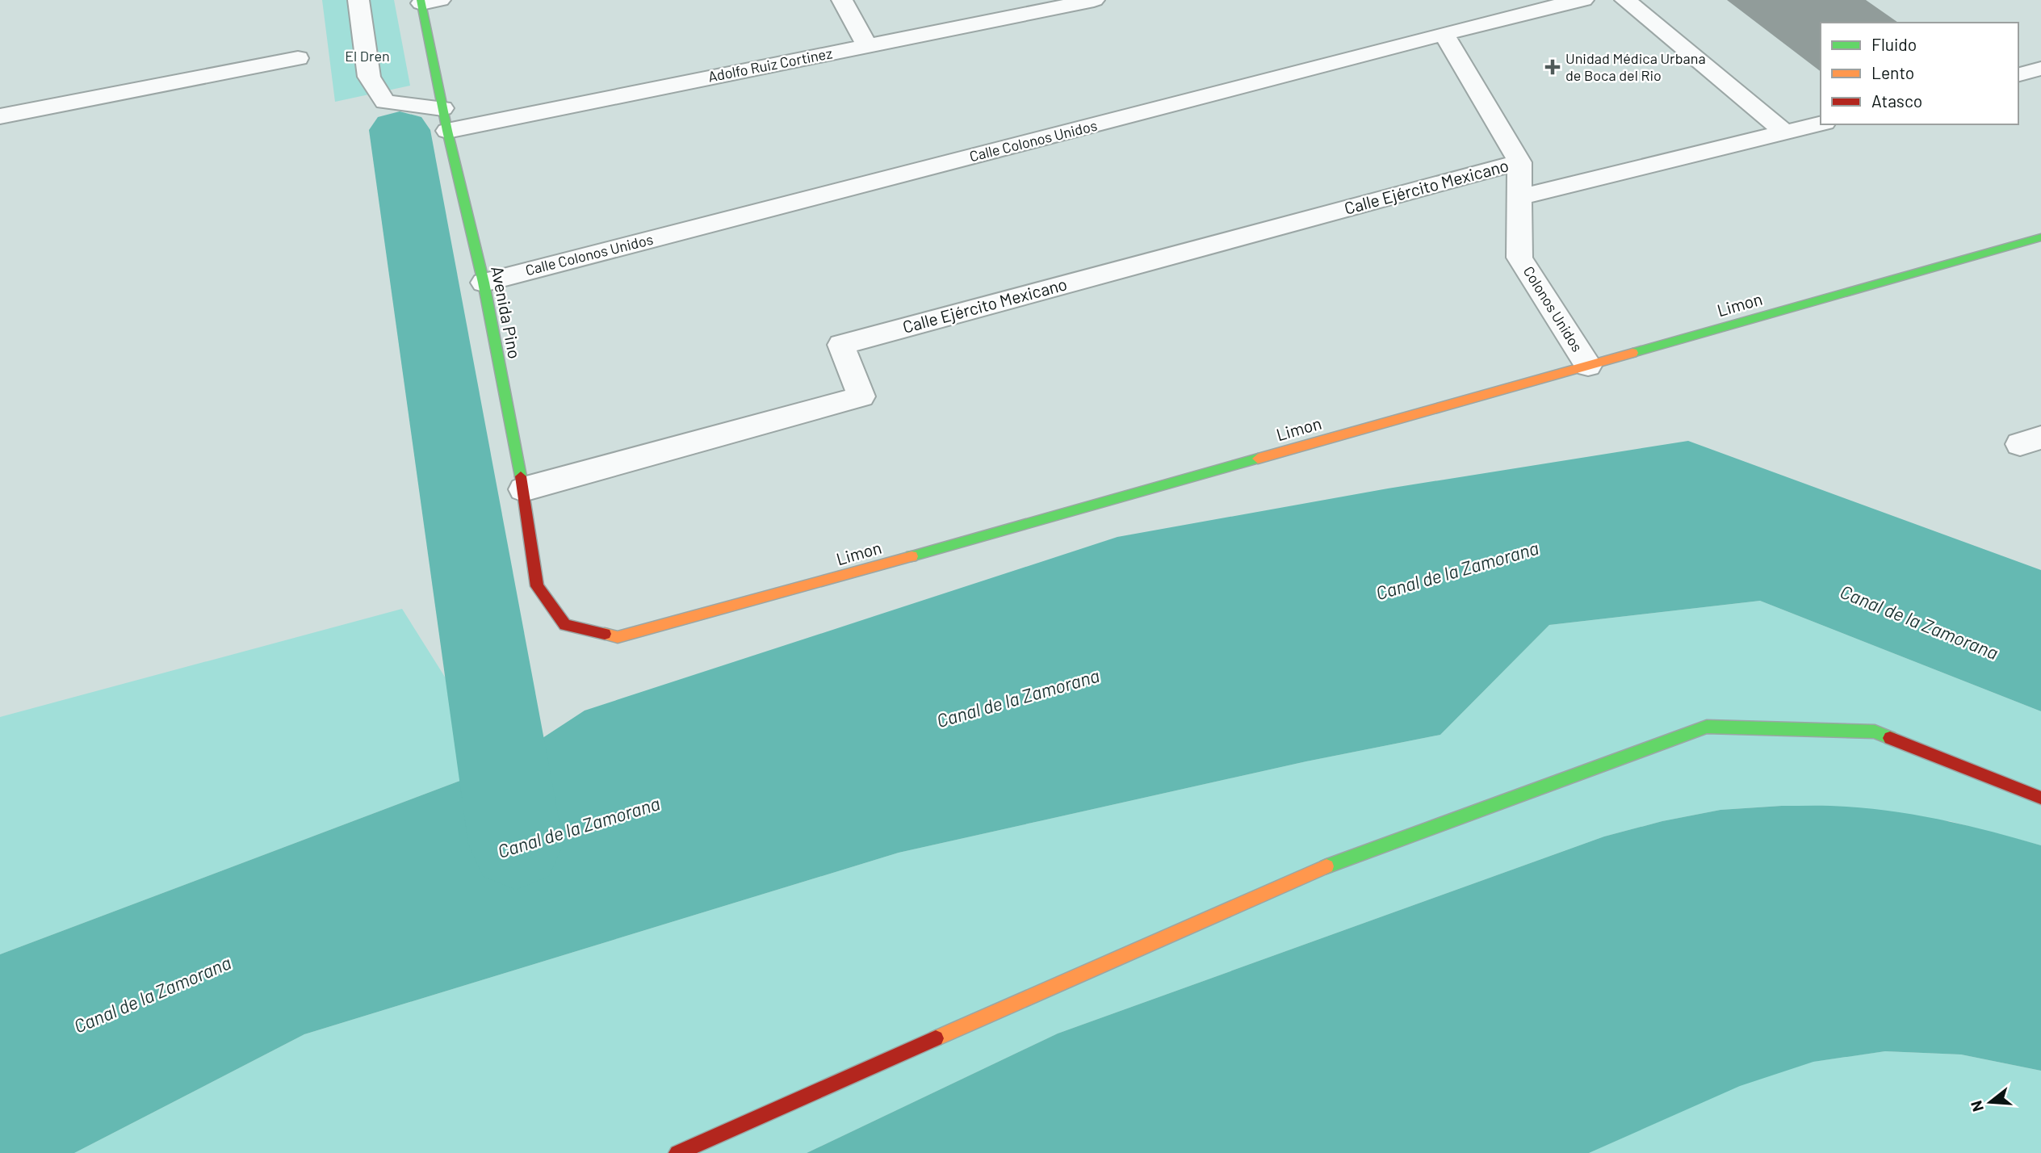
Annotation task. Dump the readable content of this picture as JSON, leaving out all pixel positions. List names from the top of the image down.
{
  "streets": {
    "street": [
      "Adolfo Ruiz Cortinez",
      "Calle Colonos Unidos",
      "Calle Ejército Mexicano",
      "Limon",
      "Colonos Unidos",
      "Avenida Pino"
    ]
  },
  "crossings": [
    ["Adolfo Ruiz Cortinez", "Avenida Pino"],
    ["Calle Colonos Unidos", "Colonos Unidos"],
    ["Calle Colonos Unidos", "Avenida Pino"],
    ["Calle Ejército Mexicano", "Colonos Unidos"],
    ["Calle Ejército Mexicano", "Avenida Pino"],
    ["Limon", "Colonos Unidos"],
    ["Limon", "Avenida Pino"]
  ],
  "water": ["Canal de la Zamorana"],
  "parks": ["El Dren"],
  "places": {
    "health": ["Unidad Médica Urbana de Boca del Rio"]
  },
  "legend": ["Fluido", "Lento", "Atasco"],
  "north": "left"
}
